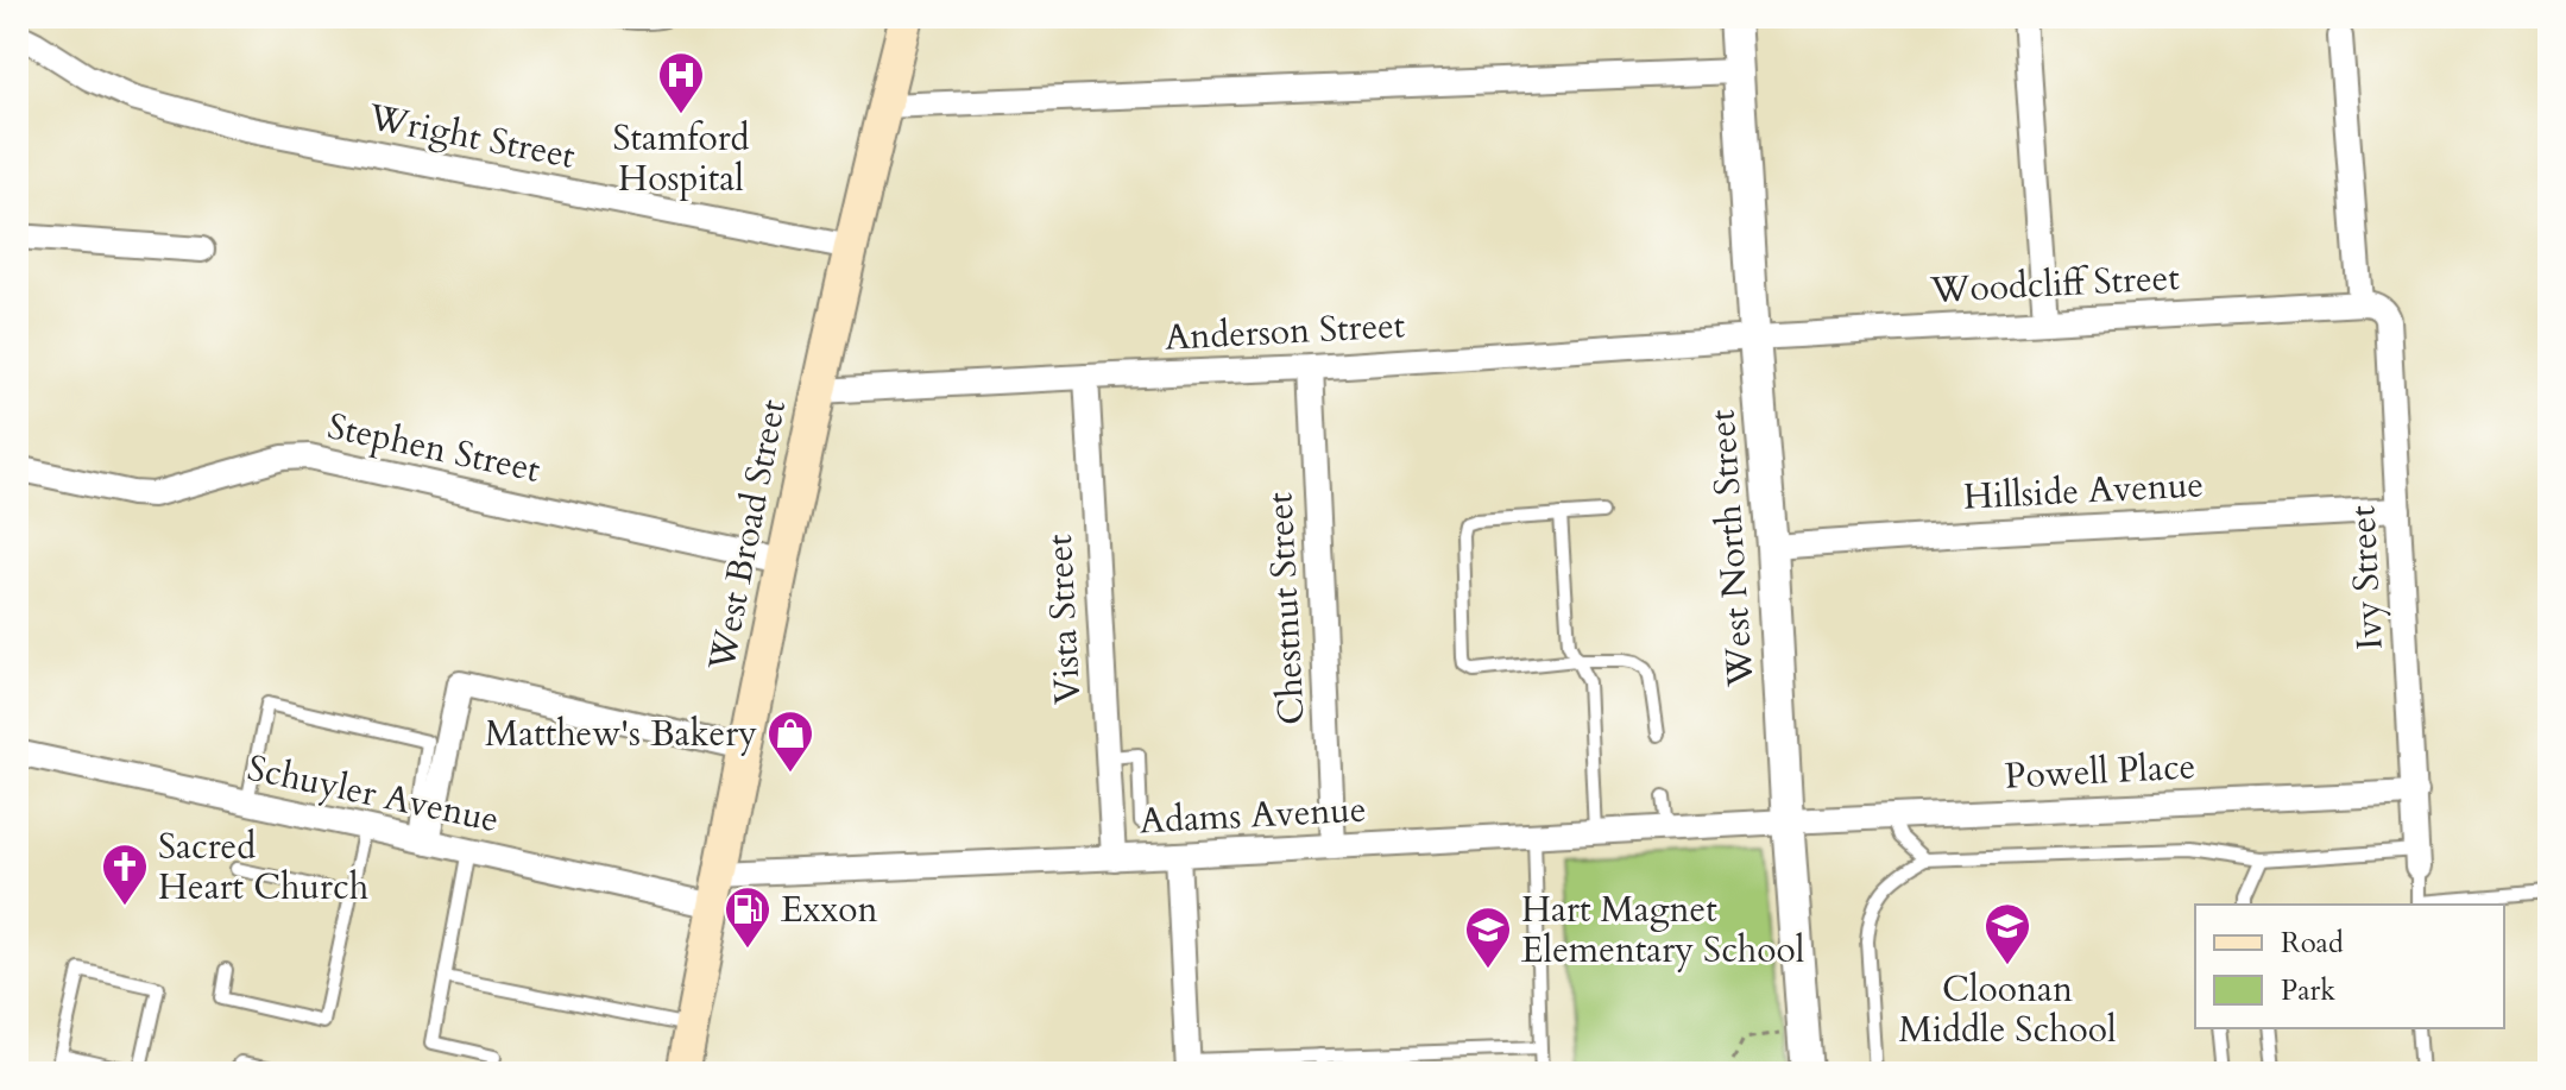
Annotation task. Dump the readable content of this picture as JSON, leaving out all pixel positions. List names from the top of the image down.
{
  "streets": {
    "main road": ["West Broad Street"],
    "street": [
      "Wright Street",
      "Woodcliff Street",
      "Anderson Street",
      "Stephen Street",
      "Hillside Avenue",
      "West North Street",
      "Ivy Street",
      "Chestnut Street",
      "Vista Street",
      "Powell Place",
      "Schuyler Avenue",
      "Adams Avenue"
    ]
  },
  "crossings": [
    ["Wright Street", "West Broad Street"],
    ["Woodcliff Street", "Anderson Street"],
    ["Woodcliff Street", "West North Street"],
    ["Woodcliff Street", "Ivy Street"],
    ["Anderson Street", "West Broad Street"],
    ["Anderson Street", "West North Street"],
    ["Anderson Street", "Chestnut Street"],
    ["Anderson Street", "Vista Street"],
    ["Stephen Street", "West Broad Street"],
    ["Hillside Avenue", "West North Street"],
    ["Hillside Avenue", "Ivy Street"],
    ["West Broad Street", "Schuyler Avenue"],
    ["West Broad Street", "Adams Avenue"],
    ["West North Street", "Powell Place"],
    ["West North Street", "Adams Avenue"],
    ["Ivy Street", "Powell Place"],
    ["Chestnut Street", "Adams Avenue"],
    ["Vista Street", "Adams Avenue"],
    ["Powell Place", "Adams Avenue"],
    ["Schuyler Avenue", "Adams Avenue"]
  ],
  "places": {
    "hospital": ["Stamford Hospital"],
    "shop": ["Matthew's Bakery"],
    "church": ["Sacred Heart Church"],
    "fuel station": ["Exxon"],
    "school or university": ["Cloonan Middle School", "Hart Magnet Elementary School"]
  },
  "legend": ["Road", "Park"]
}
